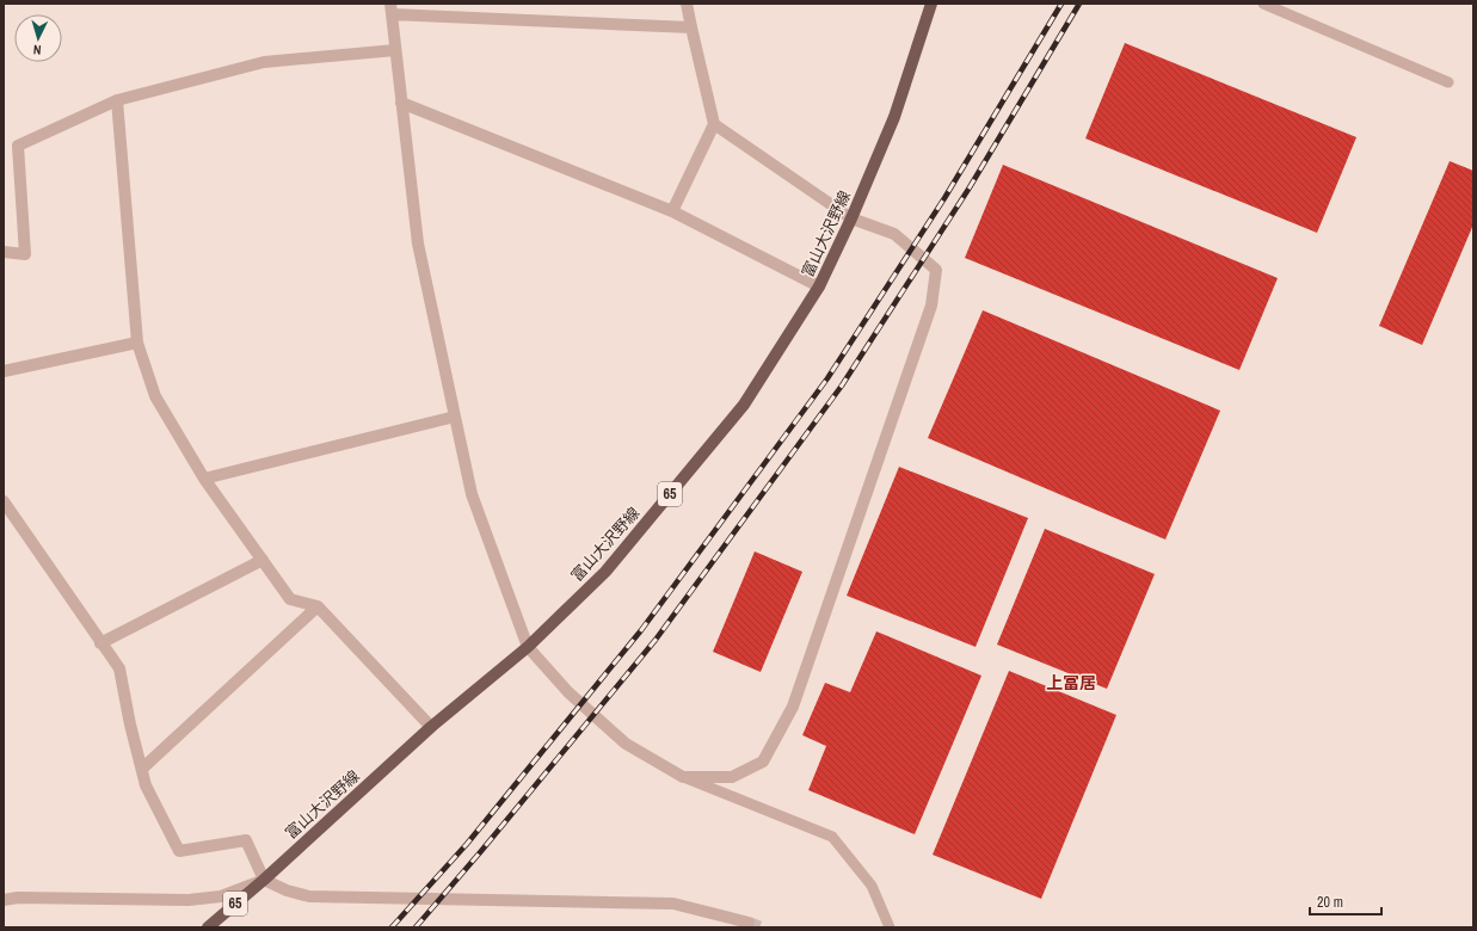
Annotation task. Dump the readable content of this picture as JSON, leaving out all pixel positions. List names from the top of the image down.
{
  "streets": {
    "main road": ["富山大沢野線", "65"]
  },
  "districts": ["上冨居"],
  "scale_bar": "20 m",
  "north": "bottom"
}
